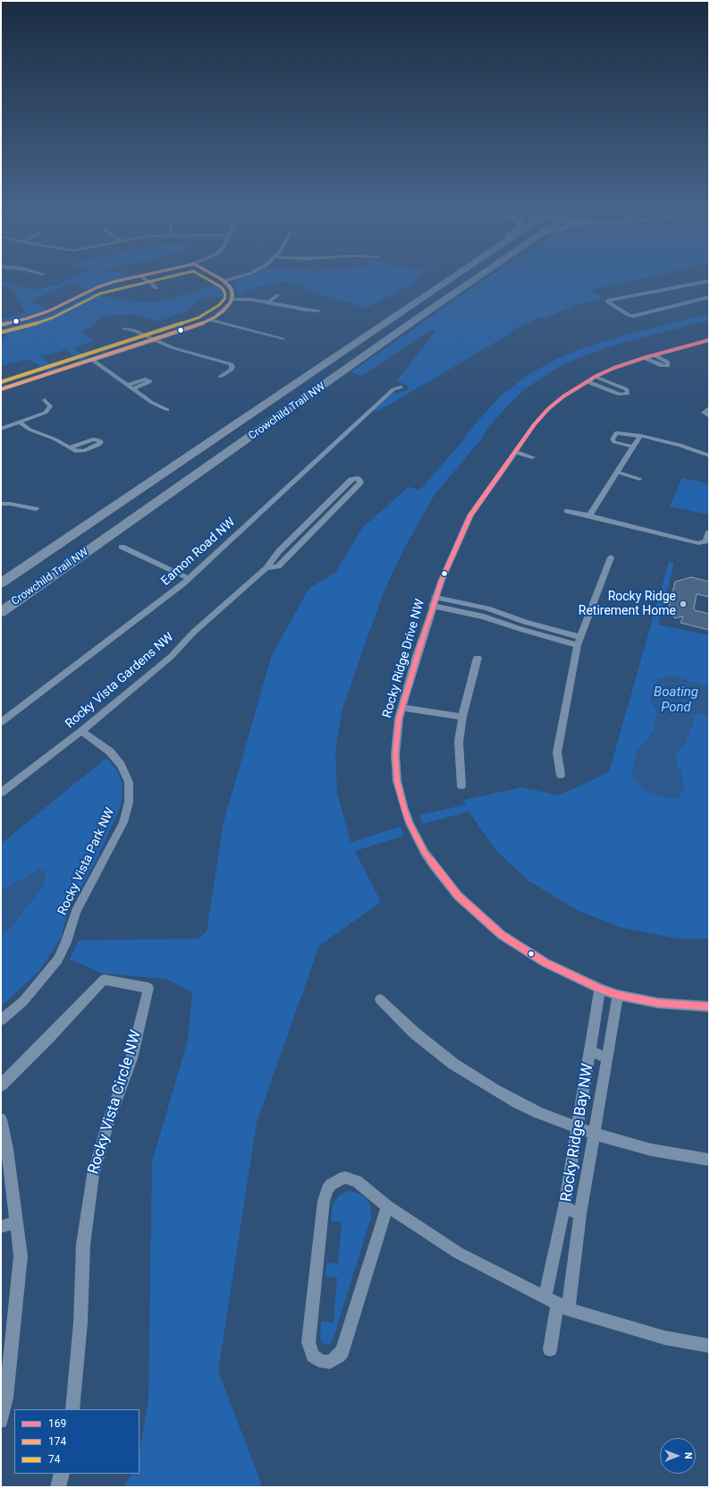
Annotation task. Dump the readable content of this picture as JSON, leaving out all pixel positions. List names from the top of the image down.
{
  "streets": {
    "highway": ["Crowchild Trail NW"],
    "street": [
      "Eamon Road NW",
      "Rocky Ridge Drive NW",
      "Rocky Vista Gardens NW",
      "Rocky Vista Park NW",
      "Rocky Vista Circle NW",
      "Rocky Ridge Bay NW"
    ]
  },
  "crossings": [
    ["Rocky Ridge Drive NW", "Rocky Ridge Bay NW"],
    ["Rocky Vista Gardens NW", "Rocky Vista Park NW"]
  ],
  "water": ["Boating Pond"],
  "places": ["Rocky Ridge Retirement Home"],
  "lines": ["transit line 174", "transit line 74", "transit line 169"],
  "legend": ["169", "174", "74"],
  "north": "right"
}
